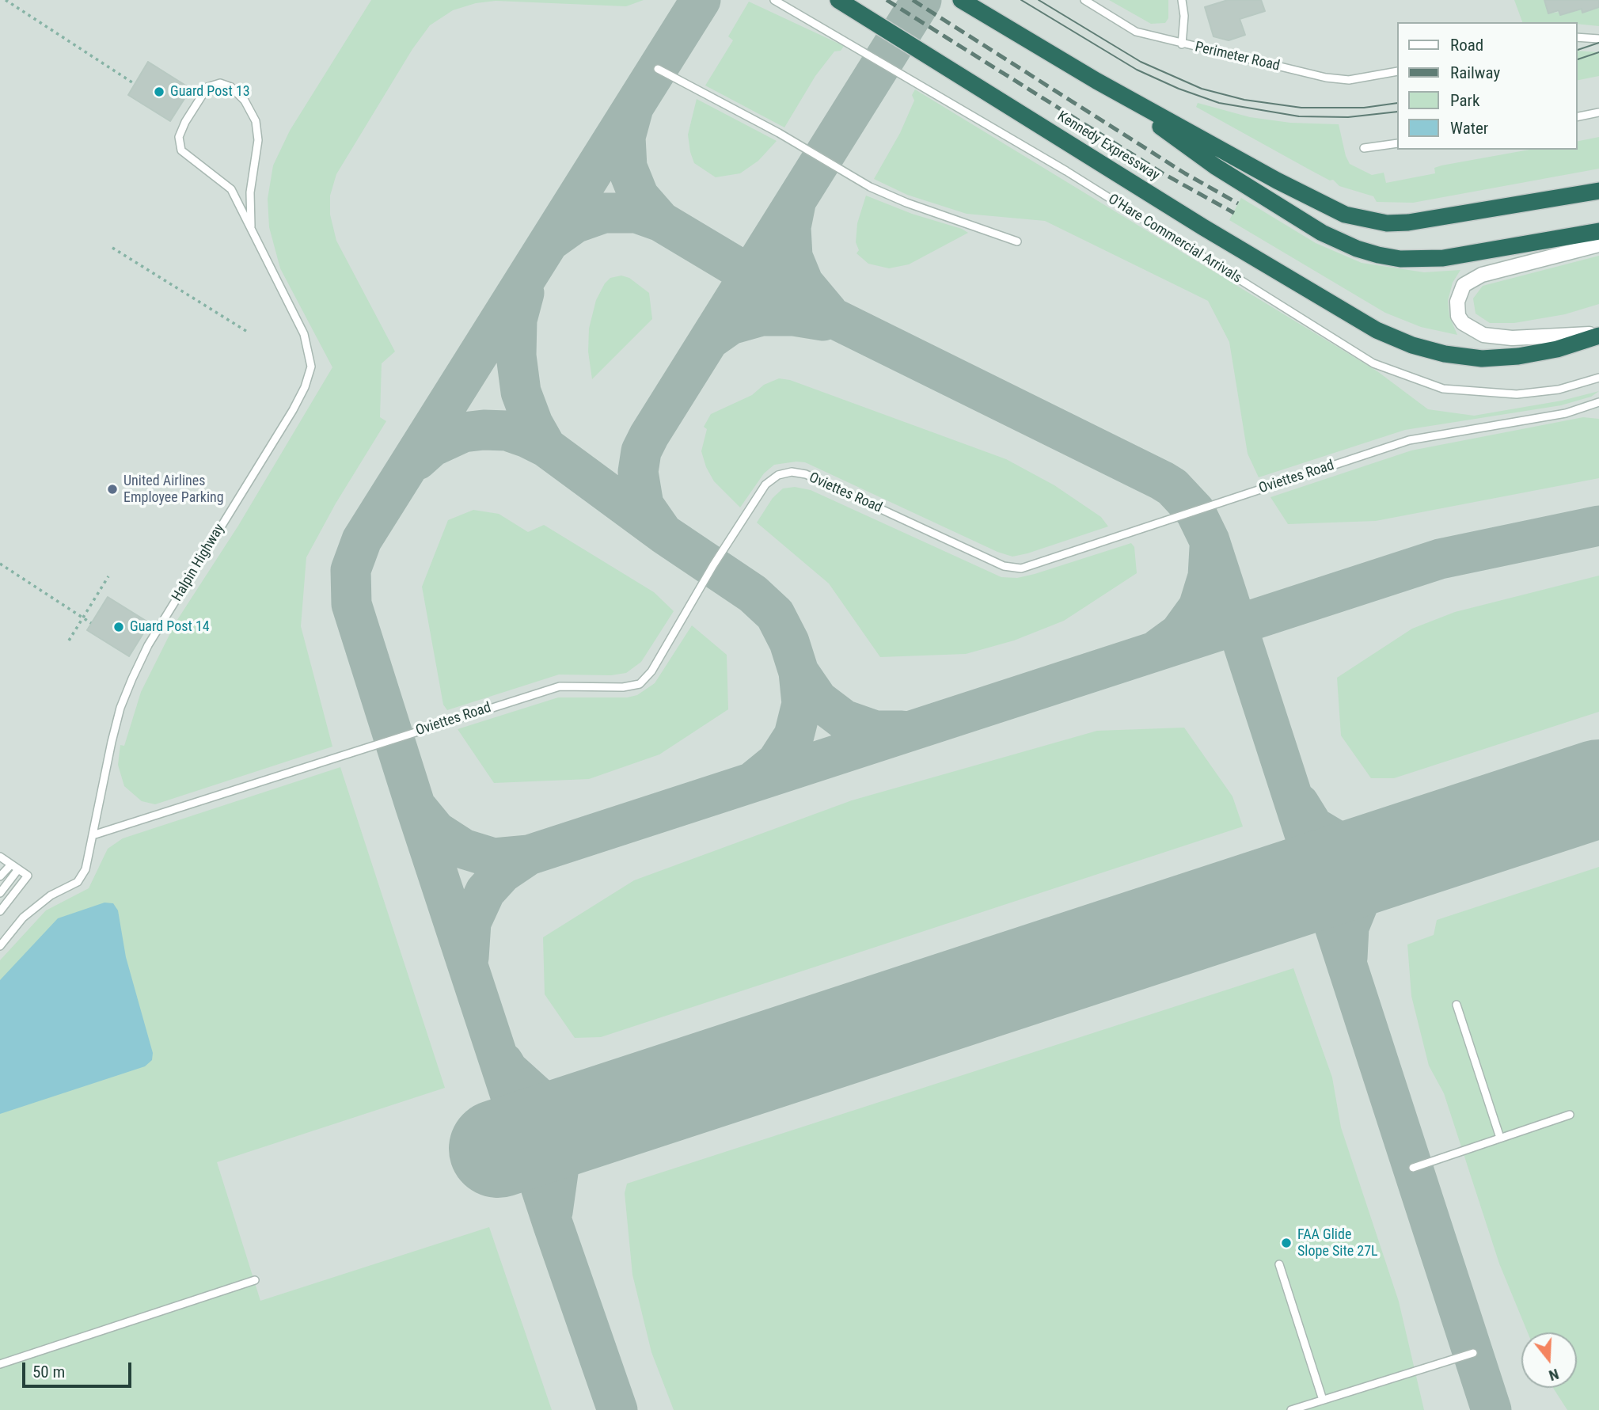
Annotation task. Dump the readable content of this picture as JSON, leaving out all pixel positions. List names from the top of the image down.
{
  "streets": {
    "highway": ["Kennedy Expressway"],
    "lane": [
      "Perimeter Road",
      "O'Hare Commercial Arrivals",
      "Oviettes Road",
      "Halpin Highway"
    ]
  },
  "crossings": [
    ["Oviettes Road", "Halpin Highway"]
  ],
  "places": [
    "Guard Post 13",
    "United Airlines Employee Parking",
    "Guard Post 14",
    "FAA Glide Slope Site 27L"
  ],
  "legend": [
    "Road",
    "Railway",
    "Park",
    "Water"
  ],
  "scale_bar": "50 m",
  "north": "bottom"
}
